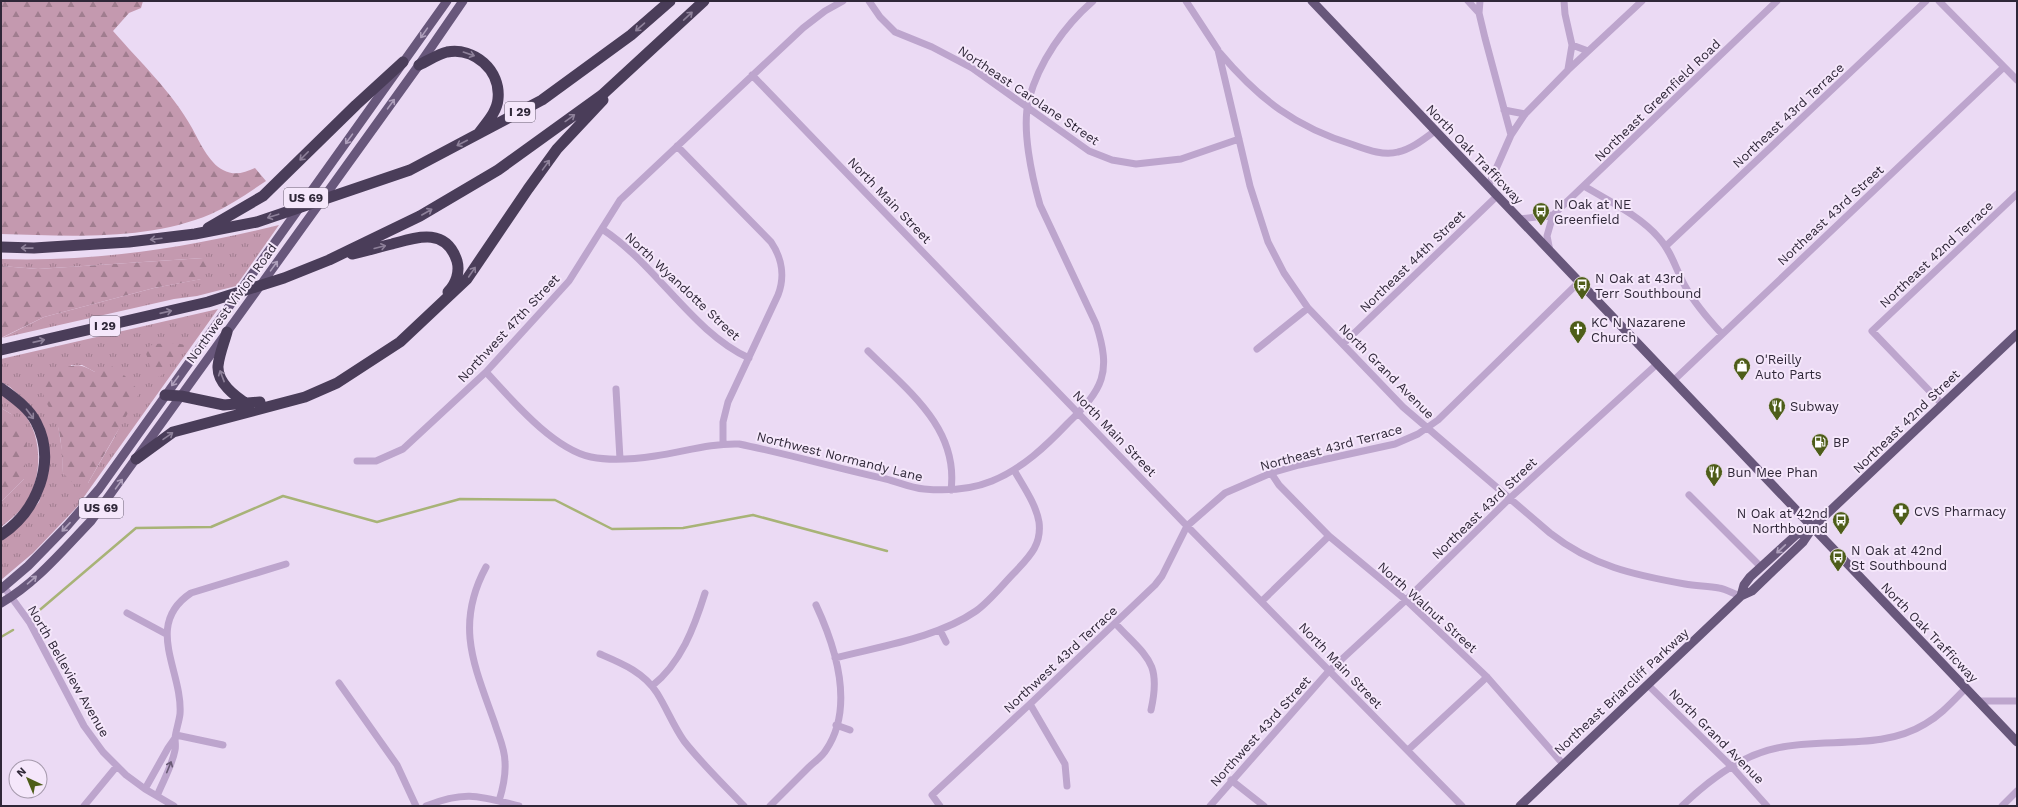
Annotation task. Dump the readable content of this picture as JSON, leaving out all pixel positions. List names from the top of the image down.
{
  "streets": {
    "highway": ["I 29"],
    "main road": [
      "North Oak Trafficway",
      "US 69",
      "Northwest Vivion Road",
      "Northeast 42nd Street",
      "Northeast Briarcliff Parkway"
    ],
    "street": [
      "Northeast Carolane Street",
      "Northeast Greenfield Road",
      "Northeast 43rd Terrace",
      "North Main Street",
      "Northeast 43rd Street",
      "Northeast 42nd Terrace",
      "Northeast 44th Street",
      "North Wyandotte Street",
      "Northwest 47th Street",
      "North Grand Avenue",
      "Northwest Normandy Lane",
      "North Walnut Street",
      "Northwest 43rd Terrace",
      "North Belleview Avenue",
      "Northwest 43rd Street"
    ]
  },
  "crossings": [
    ["Northeast Carolane Street", "North Grand Avenue"],
    ["Northeast Carolane Street", "Northwest Normandy Lane"],
    ["Northeast 43rd Terrace", "North Oak Trafficway"],
    ["Northeast 43rd Terrace", "North Main Street"],
    ["Northeast 43rd Terrace", "North Grand Avenue"],
    ["Northeast 43rd Terrace", "North Walnut Street"],
    ["Northeast 43rd Terrace", "Northwest 43rd Terrace"],
    ["North Oak Trafficway", "Northeast 43rd Street"],
    ["North Oak Trafficway", "Northeast 44th Street"],
    ["North Oak Trafficway", "Northeast 42nd Street"],
    ["North Oak Trafficway", "Northeast Briarcliff Parkway"],
    ["North Main Street", "Northeast 43rd Street"],
    ["North Main Street", "Northwest 47th Street"],
    ["North Main Street", "Northwest Normandy Lane"],
    ["North Main Street", "Northwest 43rd Terrace"],
    ["North Main Street", "Northwest 43rd Street"],
    ["Northeast 43rd Street", "North Grand Avenue"],
    ["Northeast 43rd Street", "North Walnut Street"],
    ["Northeast 43rd Street", "Northwest 43rd Street"],
    ["Northeast 42nd Terrace", "Northeast 42nd Street"],
    ["Northeast 44th Street", "North Grand Avenue"],
    ["North Wyandotte Street", "Northwest 47th Street"],
    ["Northwest Vivion Road", "North Belleview Avenue"],
    ["Northwest 47th Street", "Northwest Normandy Lane"],
    ["North Grand Avenue", "Northeast Briarcliff Parkway"],
    ["Northeast 42nd Street", "Northeast Briarcliff Parkway"],
    ["North Walnut Street", "Northeast Briarcliff Parkway"]
  ],
  "places": {
    "bus stop": [
      "N Oak at NE Greenfield",
      "N Oak at 43rd Terr Southbound",
      "N Oak at 42nd Northbound",
      "N Oak at 42nd St Southbound"
    ],
    "church": ["KC N Nazarene Church"],
    "shop": ["O'Reilly Auto Parts"],
    "restaurant": ["Subway", "Bun Mee Phan"],
    "fuel station": ["BP"],
    "pharmacy": ["CVS Pharmacy"]
  },
  "north": "top left"
}
